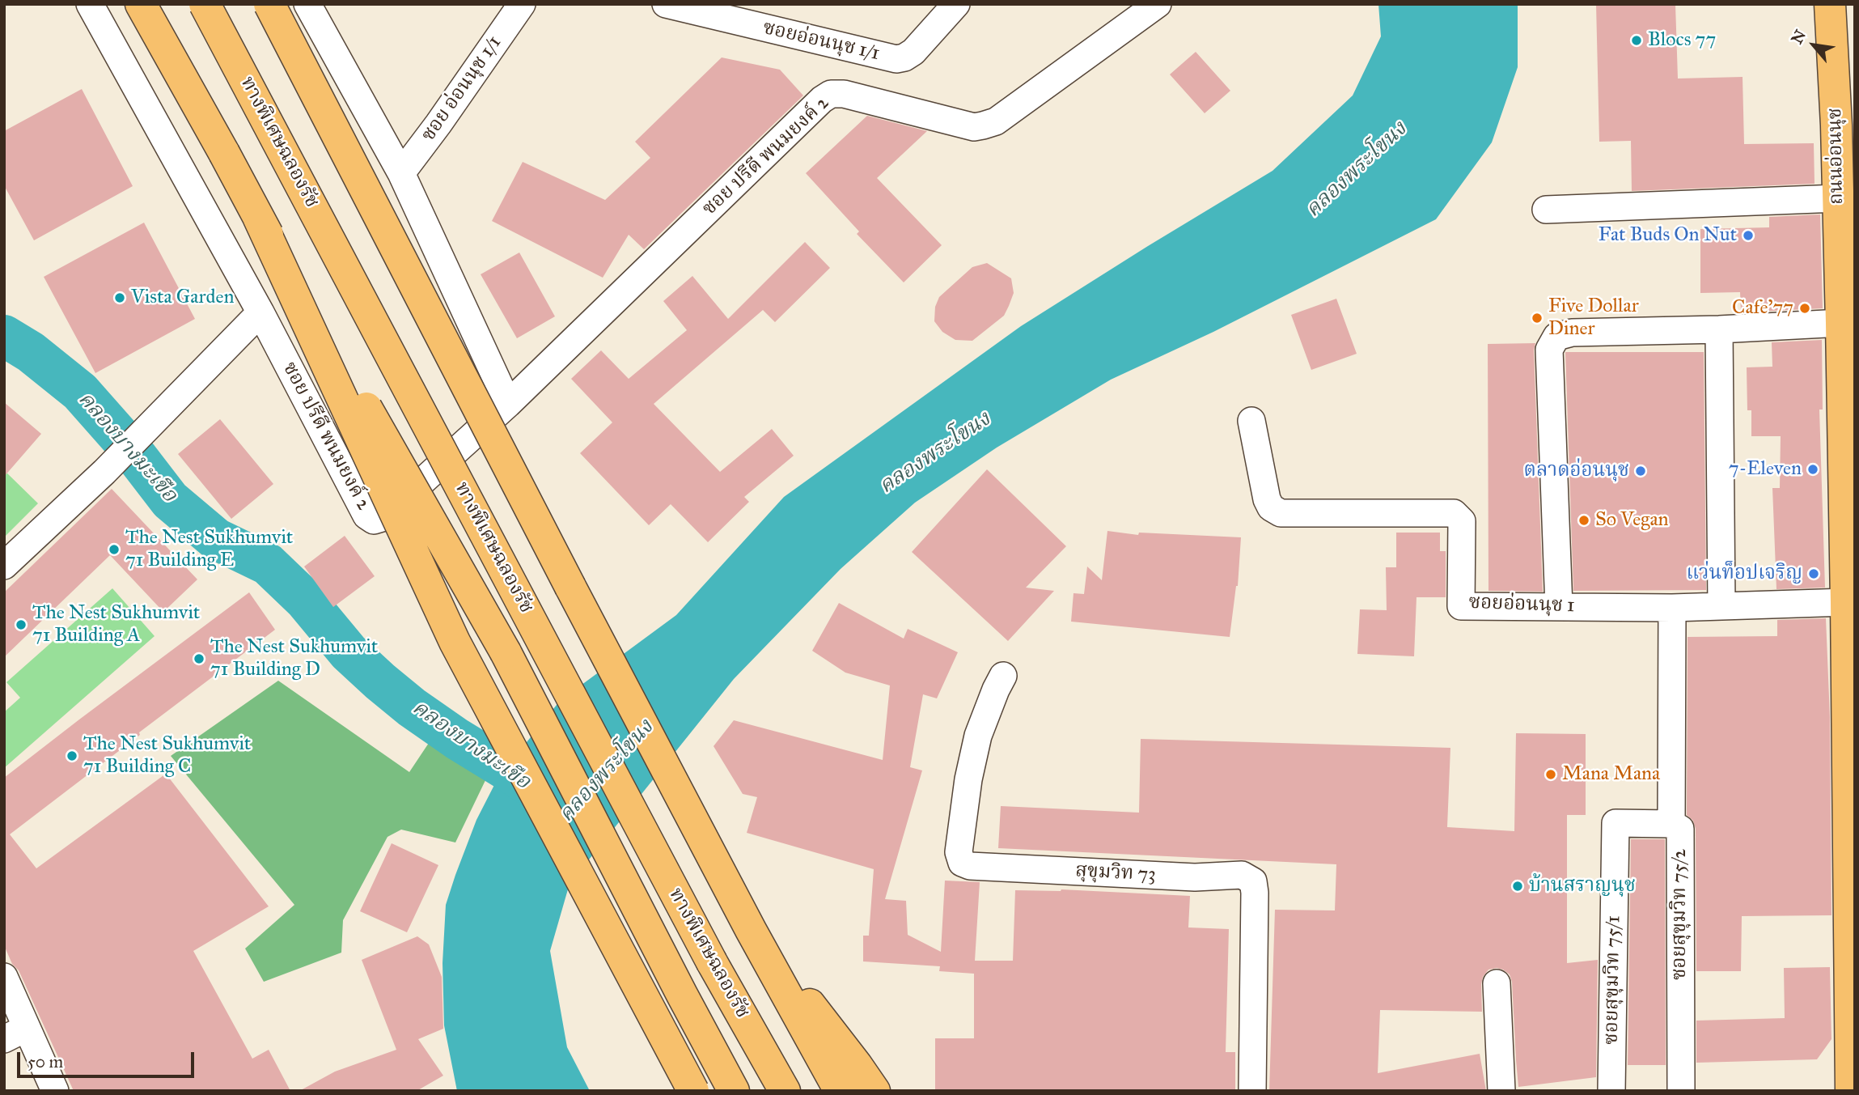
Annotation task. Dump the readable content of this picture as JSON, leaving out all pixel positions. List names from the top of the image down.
{
  "streets": {
    "main road": ["ทางพิเศษฉลองรัช", "ถนนอ่อนนุช"],
    "street": [
      "ซอยอ่อนนุช 1/1",
      "ซอย อ่อนนุช 1/1",
      "ซอย ปรีดี พนมยงค์ 2",
      "ซอยอ่อนนุช 1",
      "สุขุมวิท 73",
      "ซอยสุขุมวิท 75/2",
      "ซอยสุขุมวิท 75/1"
    ]
  },
  "crossings": [
    ["ถนนอ่อนนุช", "ซอยอ่อนนุช 1"],
    ["ซอยอ่อนนุช 1", "ซอยสุขุมวิท 75/2"],
    ["ซอยสุขุมวิท 75/2", "ซอยสุขุมวิท 75/1"]
  ],
  "water": ["คลองพระโขนง", "คลองบางมะเขือ"],
  "places": [
    "Blocs 77",
    "Fat Buds On Nut",
    "Vista Garden",
    "Cafe'77",
    "Five Dollar Diner",
    "7-Eleven",
    "ตลาดอ่อนนุช",
    "So Vegan",
    "The Nest Sukhumvit 71 Building E",
    "แว่นท็อปเจริญ",
    "The Nest Sukhumvit 71 Building A",
    "The Nest Sukhumvit 71 Building D",
    "The Nest Sukhumvit 71 Building C",
    "Mana Mana",
    "บ้านสราญนุช"
  ],
  "scale_bar": "50 m",
  "north": "top left"
}
